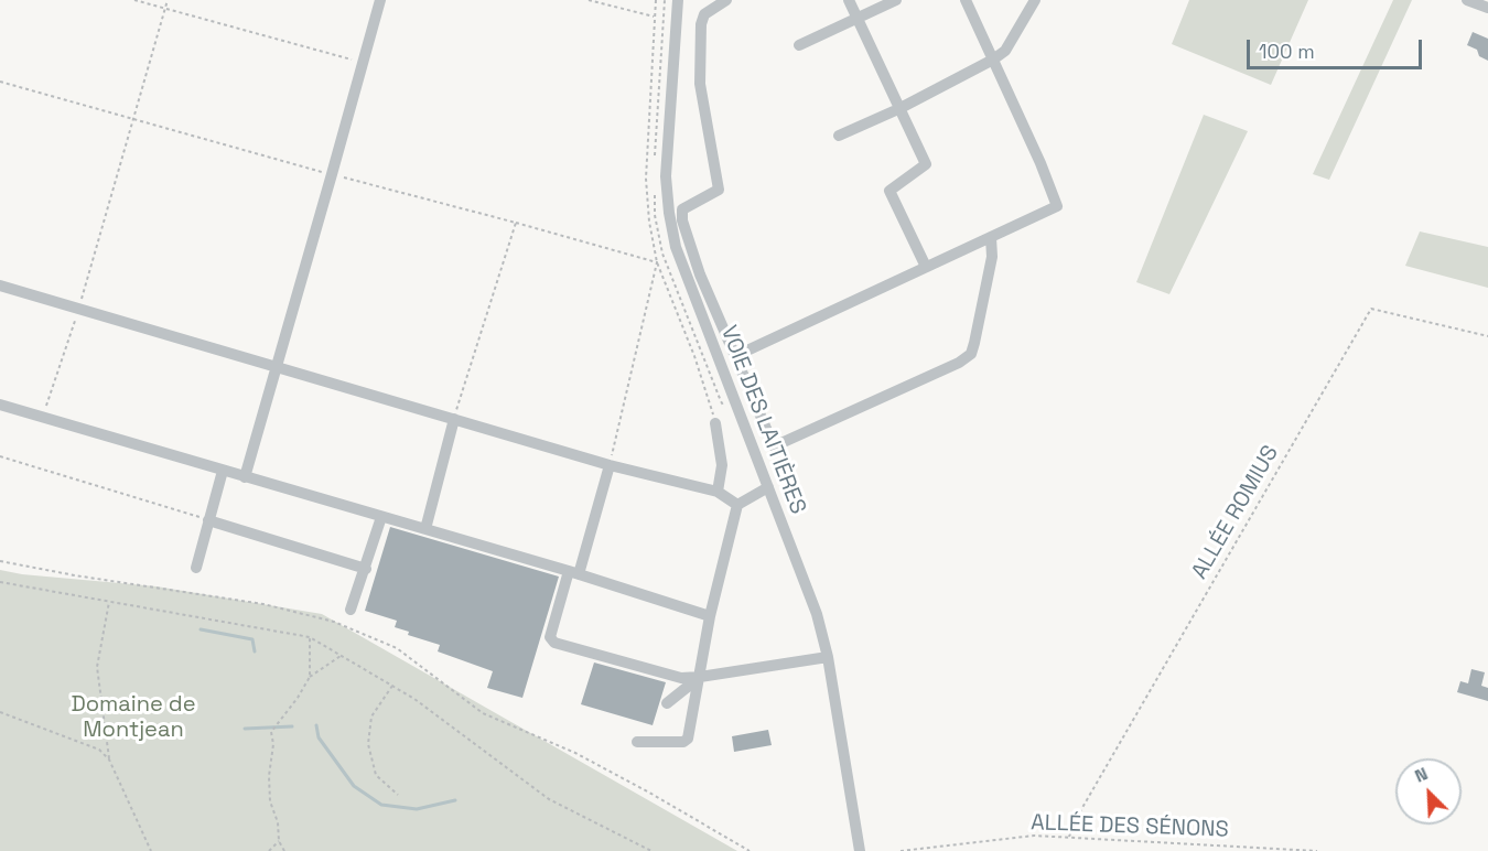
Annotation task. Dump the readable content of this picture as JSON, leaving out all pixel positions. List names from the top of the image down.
{
  "streets": {
    "street": ["VOIE DES LAITIÈRES"],
    "path": ["ALLÉE ROMIUS", "ALLÉE DES SÉNONS"]
  },
  "crossings": [
    ["ALLÉE ROMIUS", "ALLÉE DES SÉNONS"]
  ],
  "parks": ["Domaine de Montjean"],
  "scale_bar": "100 m",
  "north": "top left"
}
